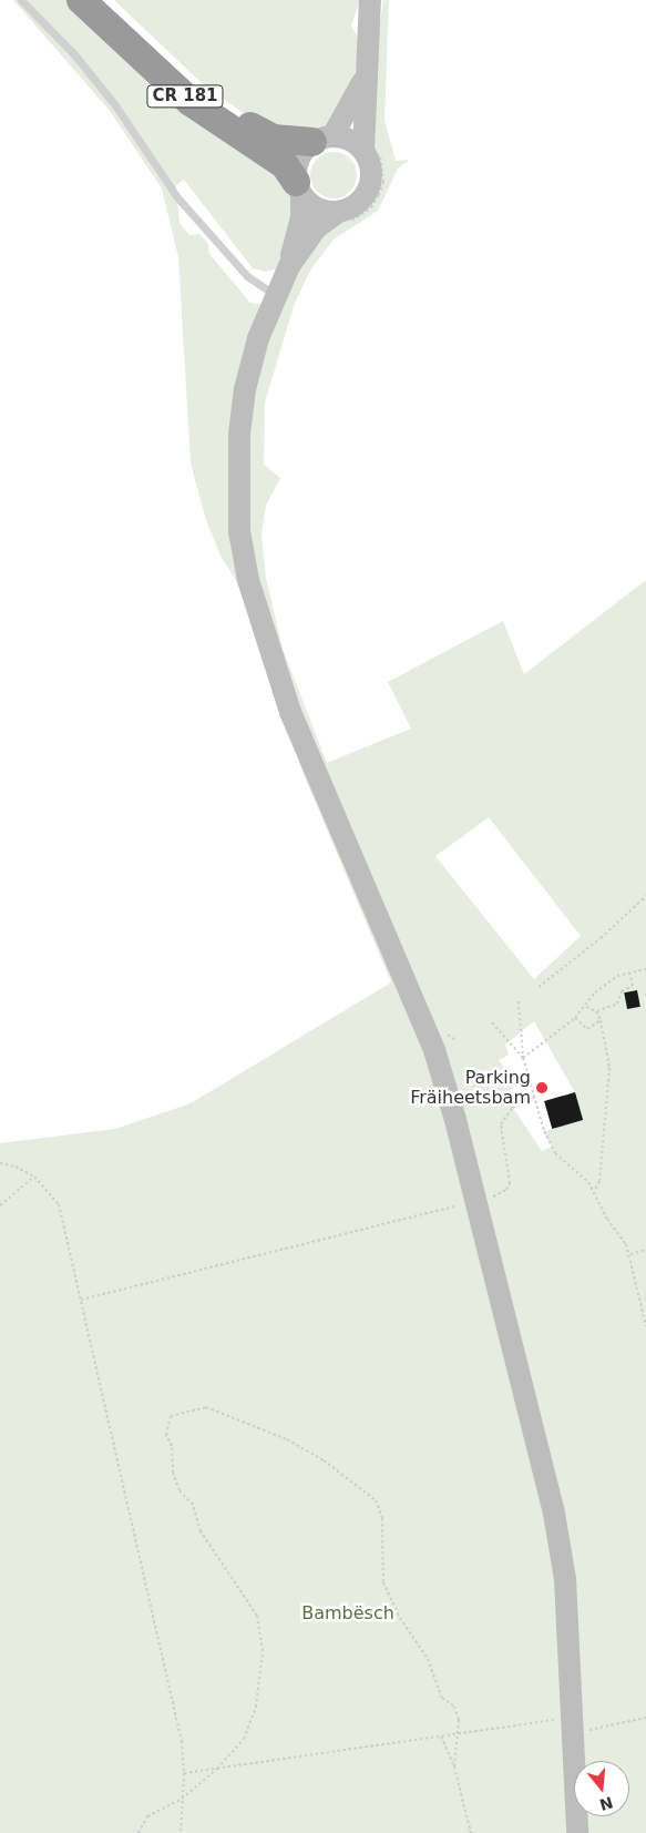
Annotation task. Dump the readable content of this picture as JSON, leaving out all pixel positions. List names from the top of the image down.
{
  "streets": {
    "highway": ["CR 181"]
  },
  "parks": ["Bambësch"],
  "places": ["Parking Fräiheetsbam"],
  "north": "bottom"
}
